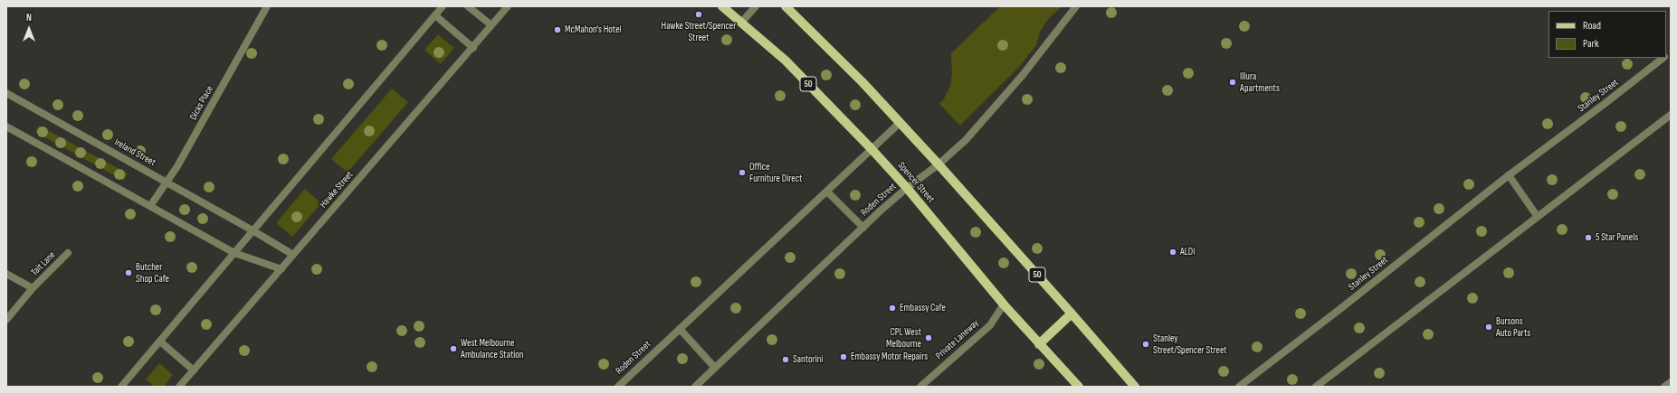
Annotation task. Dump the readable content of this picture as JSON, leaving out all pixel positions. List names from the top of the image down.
{
  "streets": {
    "main road": ["50", "Spencer Street"],
    "street": [
      "Stanley Street",
      "Dicks Place",
      "Ireland Street",
      "Hawke Street",
      "Roden Street",
      "Tait Lane",
      "Private Laneway"
    ]
  },
  "crossings": [
    ["50", "Roden Street"],
    ["Dicks Place", "Ireland Street"],
    ["Ireland Street", "Hawke Street"],
    ["Spencer Street", "Roden Street"],
    ["Spencer Street", "Private Laneway"]
  ],
  "places": [
    "Hawke Street/Spencer Street",
    "McMahon's Hotel",
    "Illura Apartments",
    "Office Furniture Direct",
    "5 Star Panels",
    "ALDI",
    "Butcher Shop Cafe",
    "Embassy Cafe",
    "Bursons Auto Parts",
    "CPL West Melbourne",
    "Stanley Street/Spencer Street",
    "West Melbourne Ambulance Station",
    "Embassy Motor Repairs",
    "Santorini"
  ],
  "legend": ["Road", "Park"],
  "north": "top"
}
